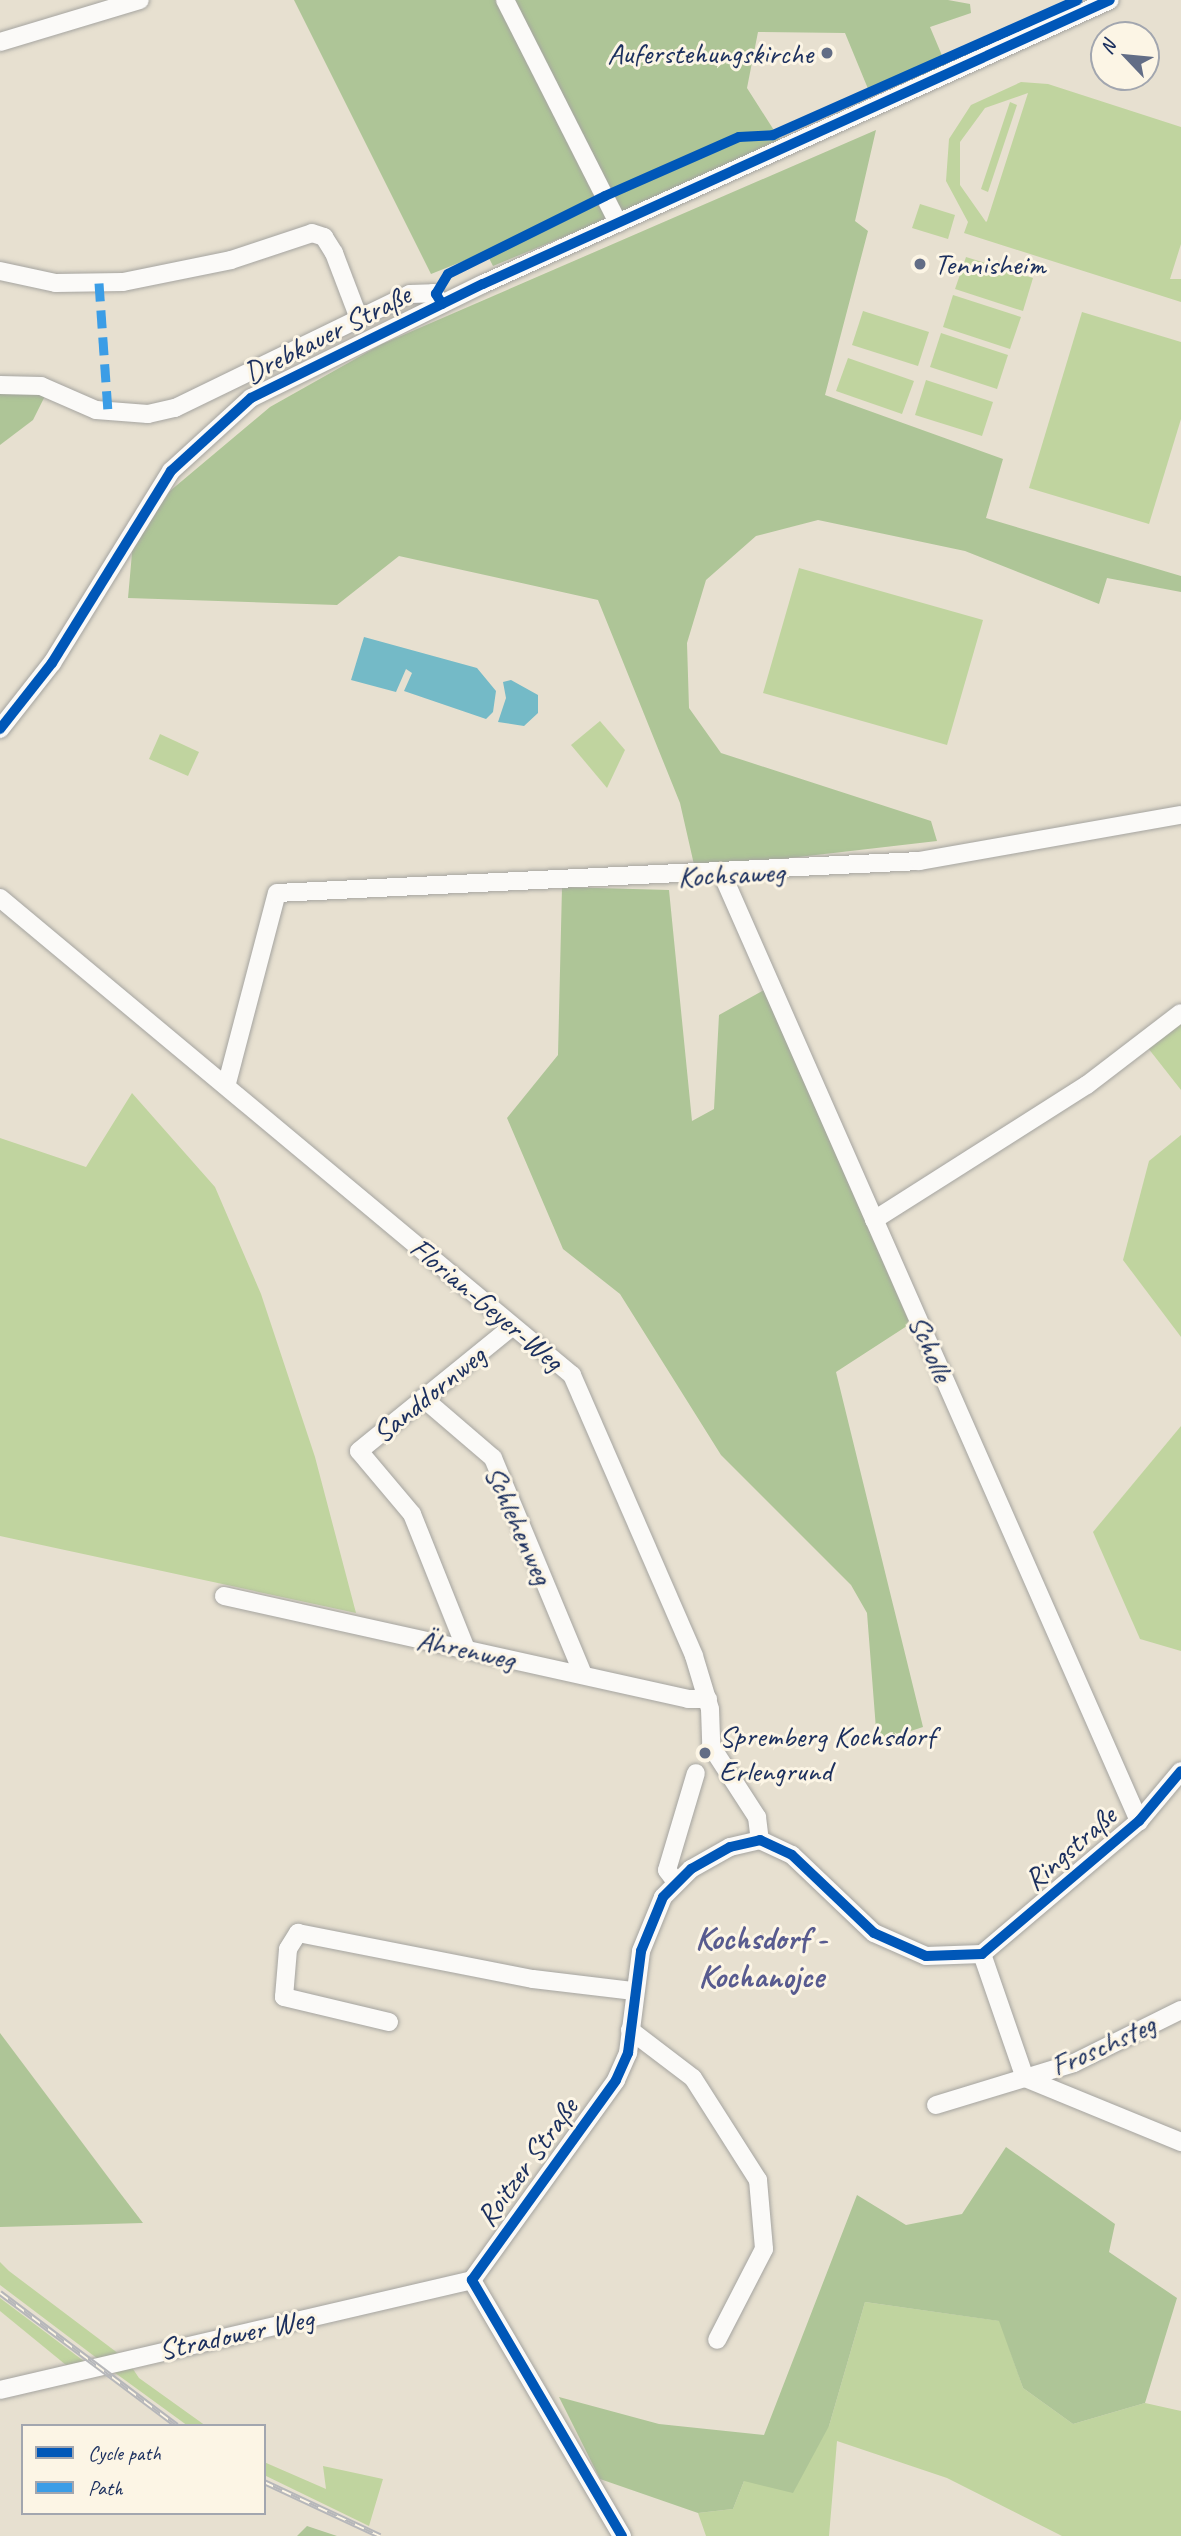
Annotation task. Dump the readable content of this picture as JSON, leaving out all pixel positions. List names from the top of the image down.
{
  "streets": {
    "street": [
      "Drebkauer Straße",
      "Kochsaweg",
      "Florian-Geyer-Weg",
      "Scholle",
      "Sanddornweg",
      "Schlehenweg",
      "Ährenweg",
      "Ringstraße",
      "Froschsteg",
      "Roitzer Straße",
      "Stradower Weg"
    ]
  },
  "crossings": [
    ["Kochsaweg", "Florian-Geyer-Weg"],
    ["Kochsaweg", "Scholle"],
    ["Florian-Geyer-Weg", "Sanddornweg"],
    ["Florian-Geyer-Weg", "Ährenweg"],
    ["Florian-Geyer-Weg", "Roitzer Straße"],
    ["Scholle", "Ringstraße"],
    ["Sanddornweg", "Schlehenweg"],
    ["Sanddornweg", "Ährenweg"],
    ["Schlehenweg", "Ährenweg"],
    ["Roitzer Straße", "Stradower Weg"]
  ],
  "districts": ["Kochsdorf - Kochanojce"],
  "places": ["Auferstehungskirche", "Tennisheim", "Spremberg Kochsdorf Erlengrund"],
  "legend": ["Cycle path", "Path"],
  "north": "top left"
}
